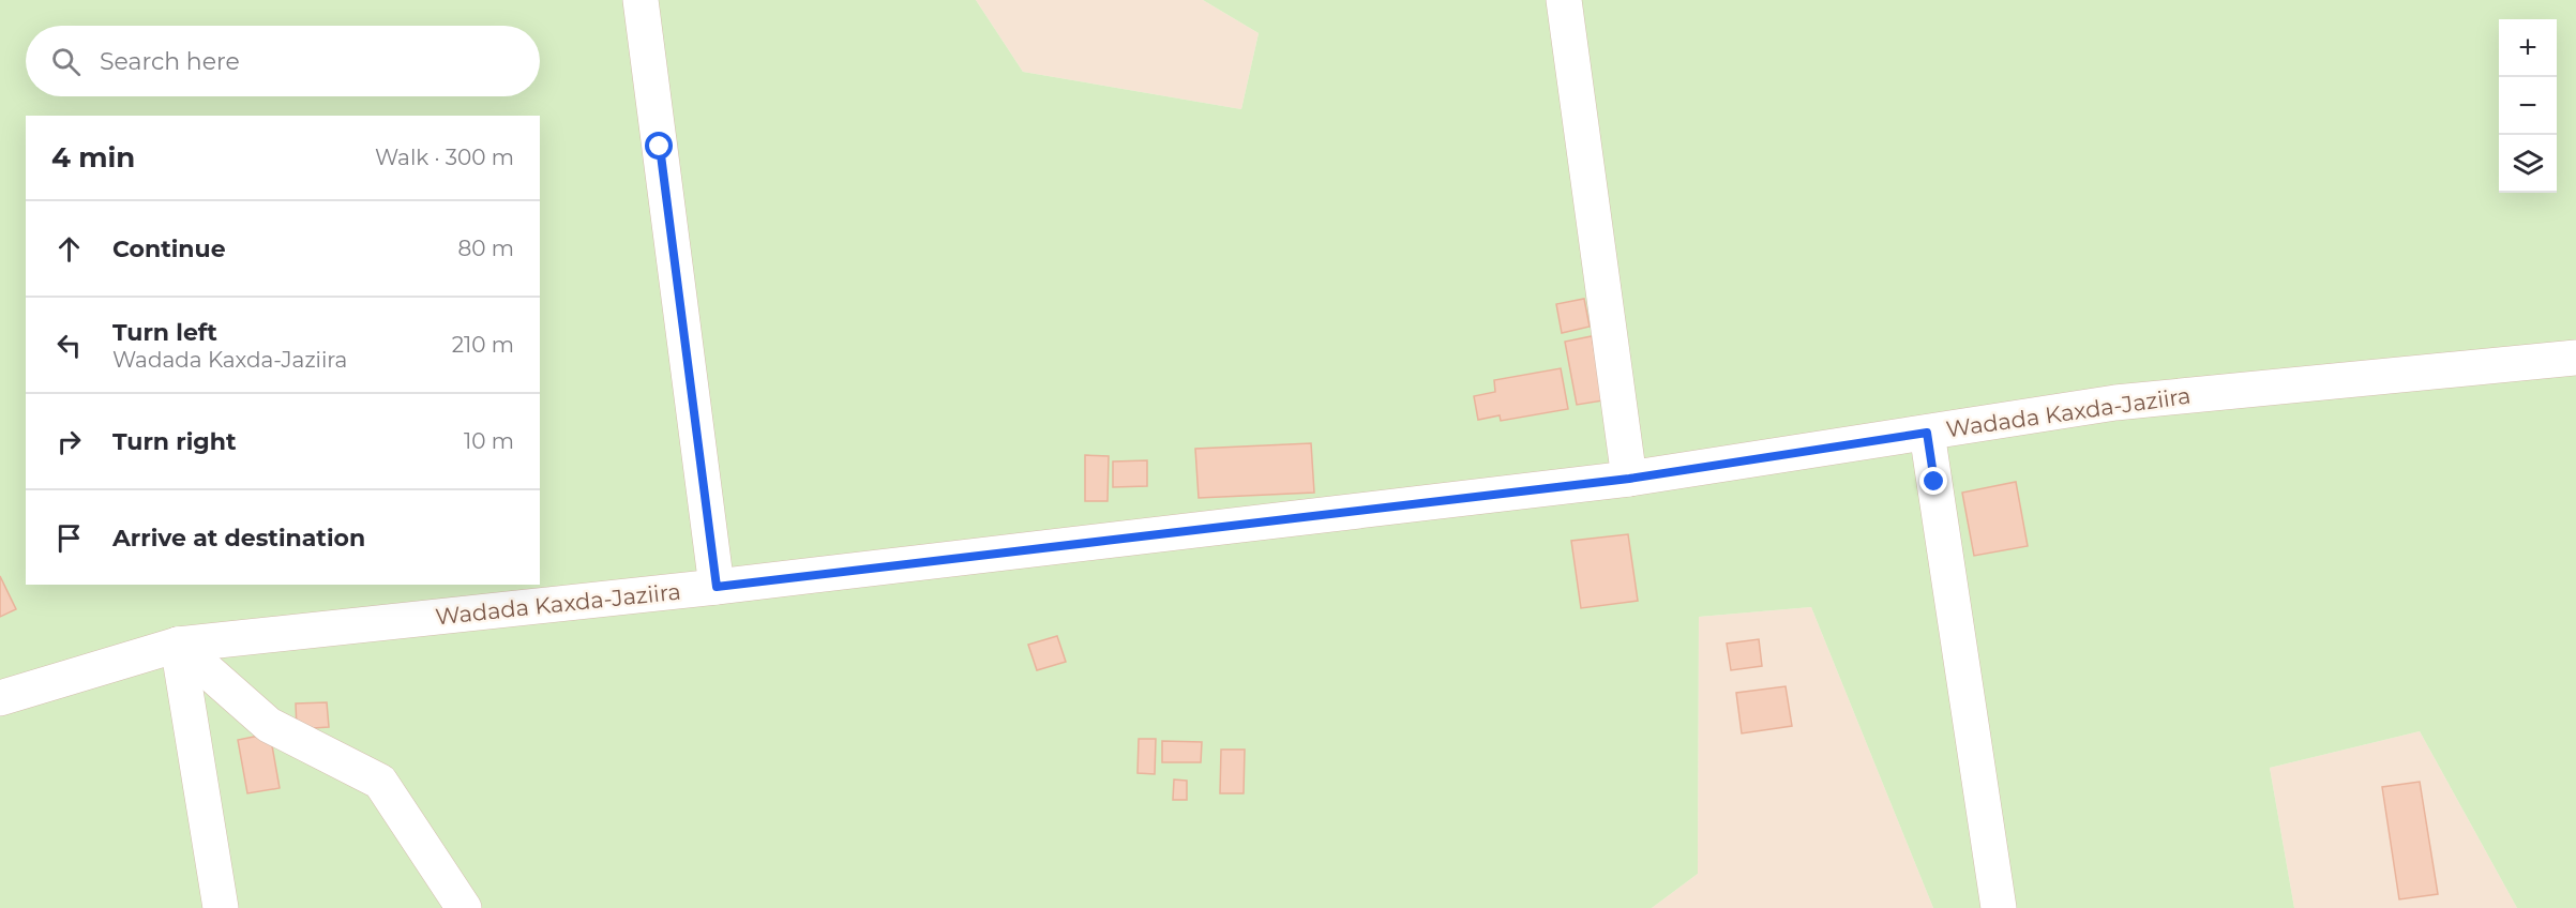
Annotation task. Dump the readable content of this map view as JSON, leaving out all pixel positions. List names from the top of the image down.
{
  "streets": {
    "street": ["Wadada Kaxda-Jaziira"]
  },
  "page": {
    "map_buttons": ["+", "−"],
    "search": "Search here",
    "heading": ["4 min", "Walk · 300 m"],
    "list": [
      ["Continue", "80 m"],
      ["Turn left", "Wadada Kaxda-Jaziira", "210 m"],
      ["Turn right", "10 m"],
      "Arrive at destination"
    ]
  }
}
